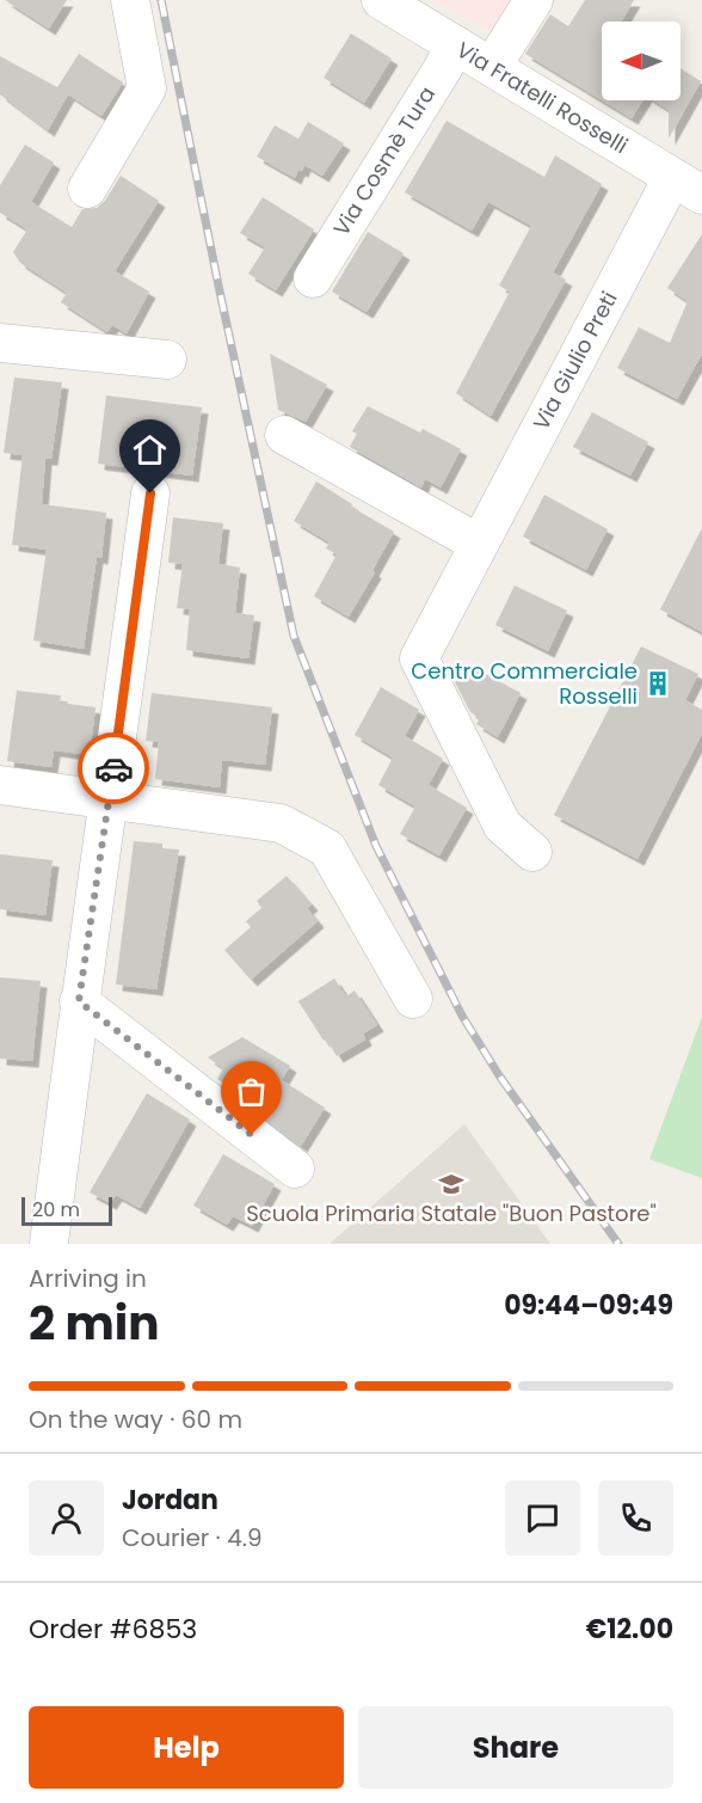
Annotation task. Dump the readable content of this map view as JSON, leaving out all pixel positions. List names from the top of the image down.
{
  "streets": {
    "street": ["Via Fratelli Rosselli", "Via Cosmè Tura", "Via Giulio Preti"]
  },
  "crossings": [
    ["Via Fratelli Rosselli", "Via Cosmè Tura"],
    ["Via Fratelli Rosselli", "Via Giulio Preti"]
  ],
  "places": {
    "building": ["Centro Commerciale Rosselli"],
    "school or university": ["Scuola Primaria Statale \"Buon Pastore\""]
  },
  "scale_bar": "20 m",
  "north": "left",
  "page": {
    "scale": "20 m",
    "heading": ["2 min", "Arriving in", "09:44–09:49"],
    "panel": [
      "Jordan",
      "Courier · 4.9",
      "Order #6853",
      "€12.00"
    ],
    "bar": "On the way · 60 m",
    "buttons": ["Help", "Share"]
  }
}
